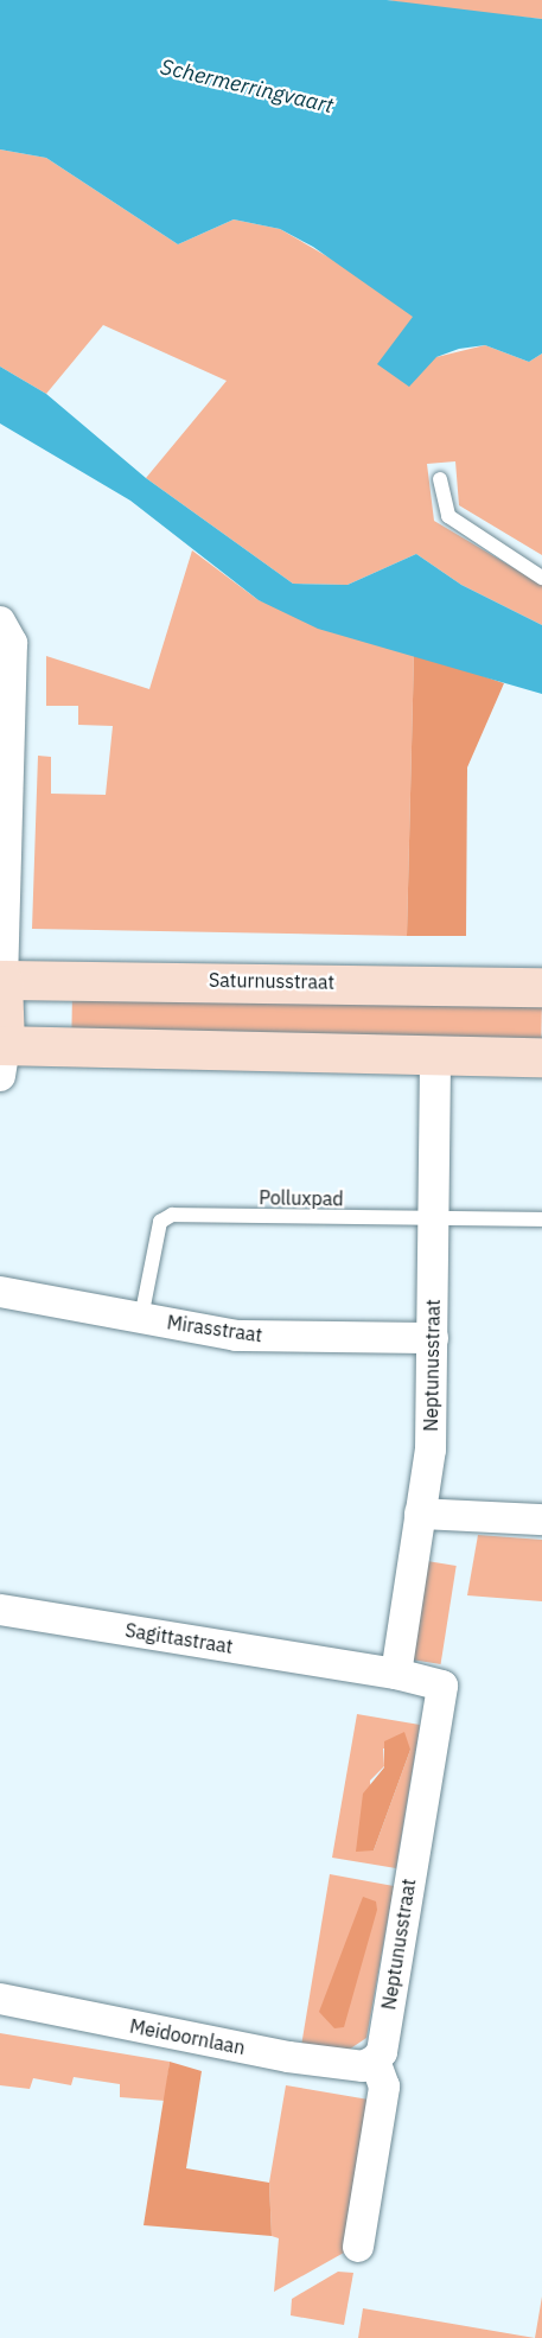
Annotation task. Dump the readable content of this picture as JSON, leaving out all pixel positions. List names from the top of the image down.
{
  "streets": {
    "street": [
      "Saturnusstraat",
      "Mirasstraat",
      "Neptunusstraat",
      "Sagittastraat",
      "Meidoornlaan"
    ],
    "lane": ["Polluxpad"]
  },
  "crossings": [
    ["Polluxpad", "Mirasstraat"],
    ["Polluxpad", "Neptunusstraat"],
    ["Mirasstraat", "Neptunusstraat"],
    ["Neptunusstraat", "Sagittastraat"],
    ["Neptunusstraat", "Meidoornlaan"]
  ],
  "water": ["Schermerringvaart"]
}
